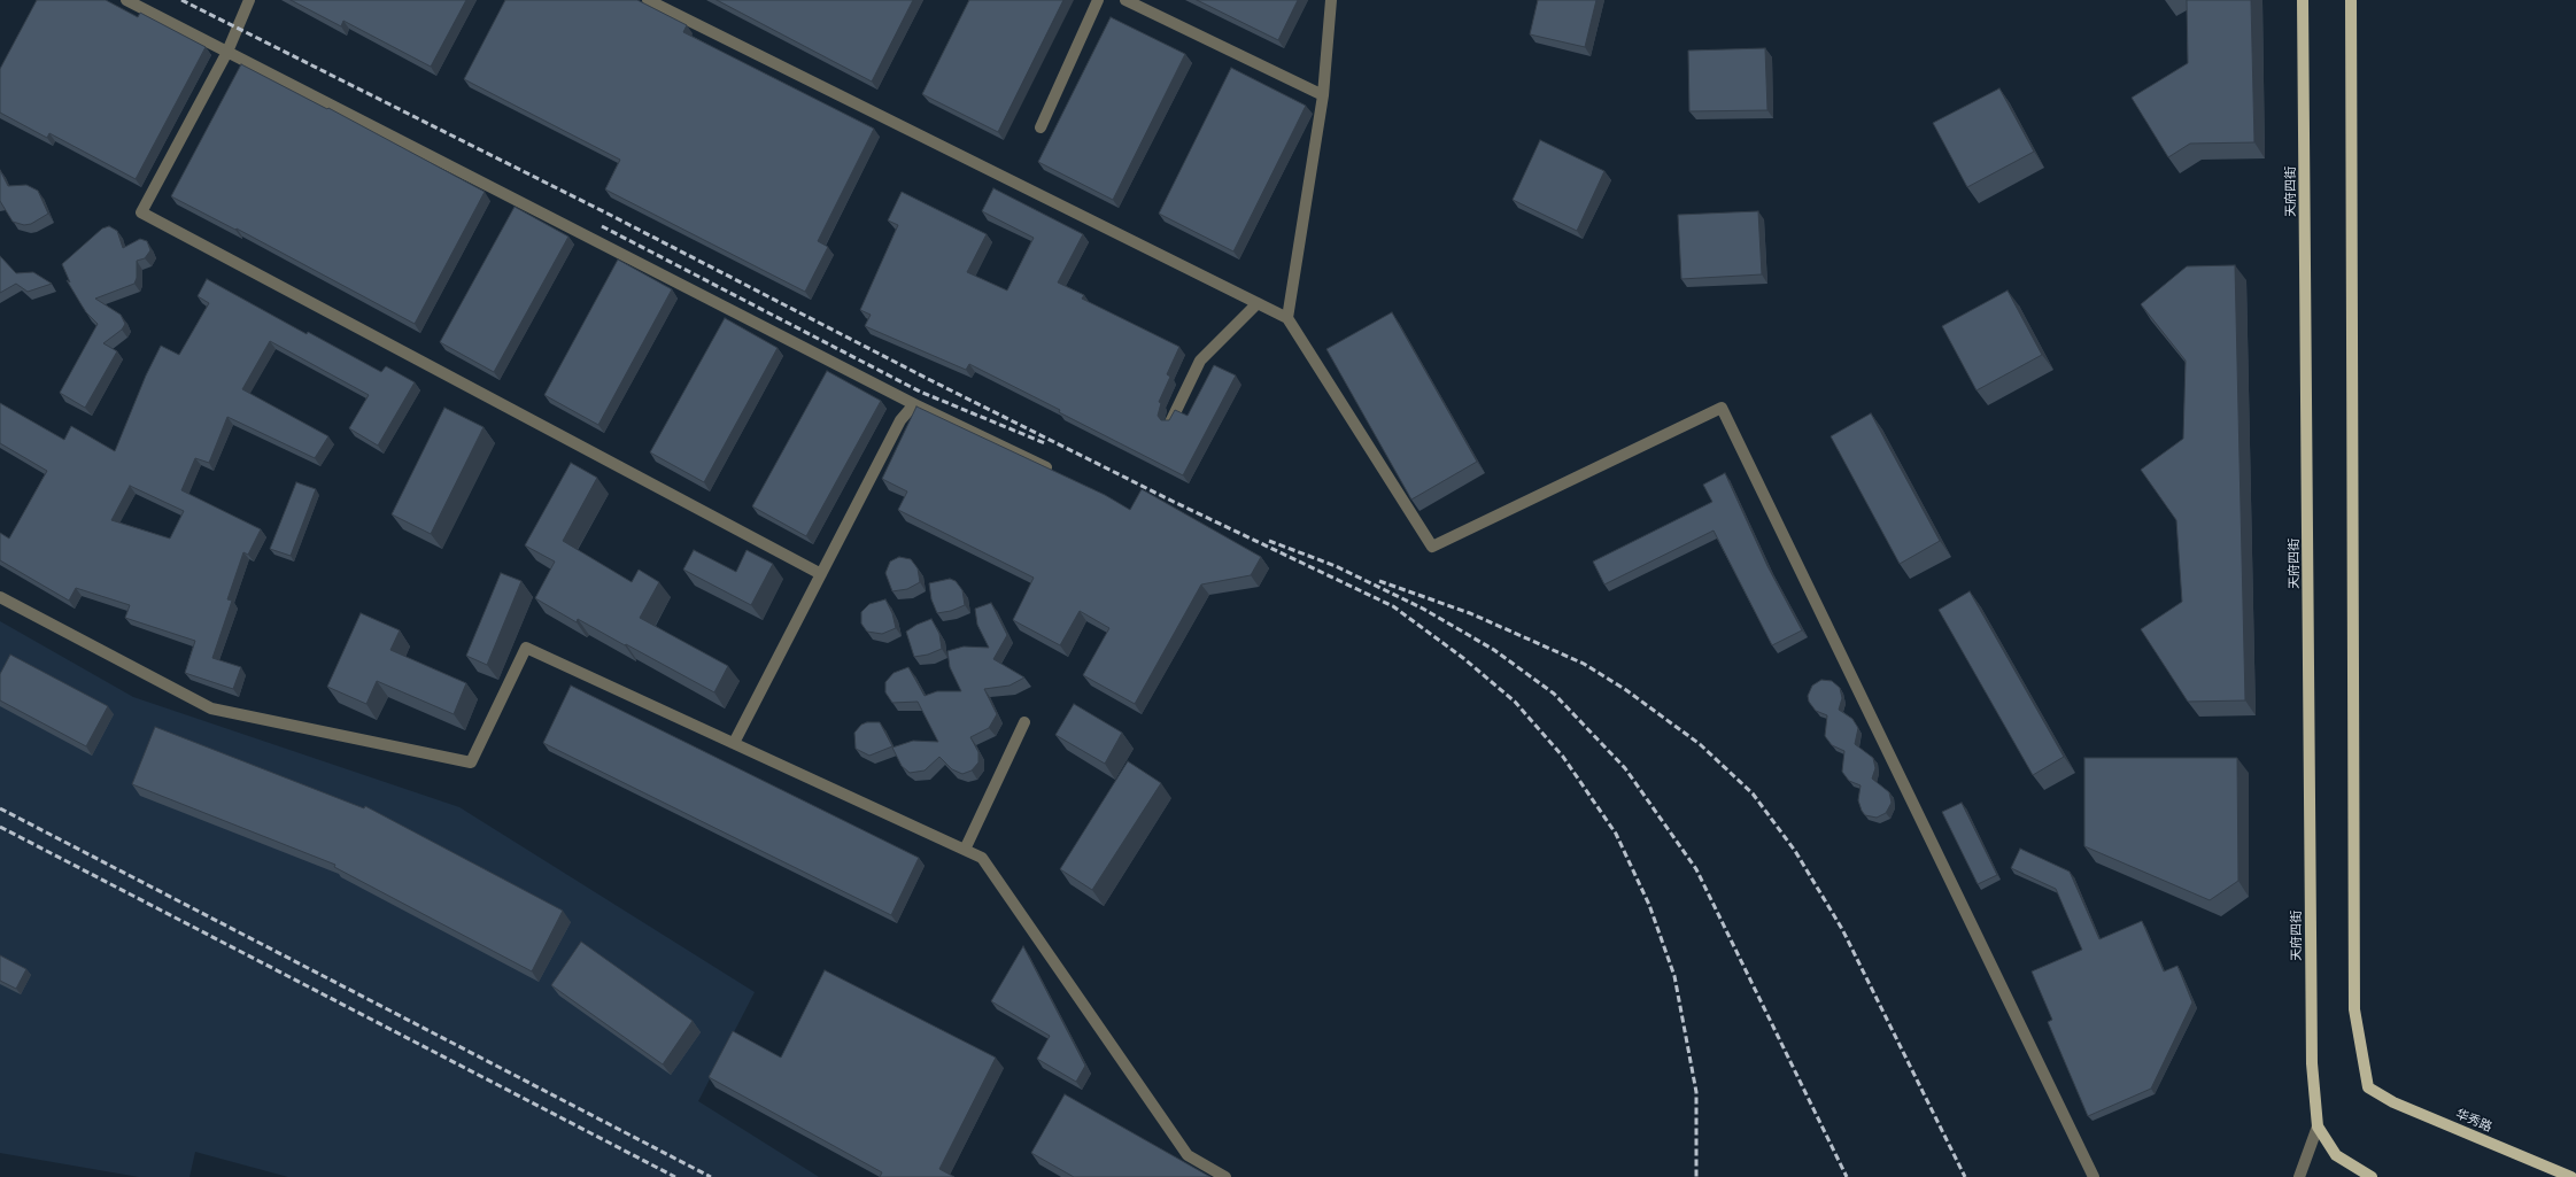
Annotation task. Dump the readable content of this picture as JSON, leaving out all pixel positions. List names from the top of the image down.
{
  "streets": {
    "main road": ["天府四街", "华秀路"]
  }
}
